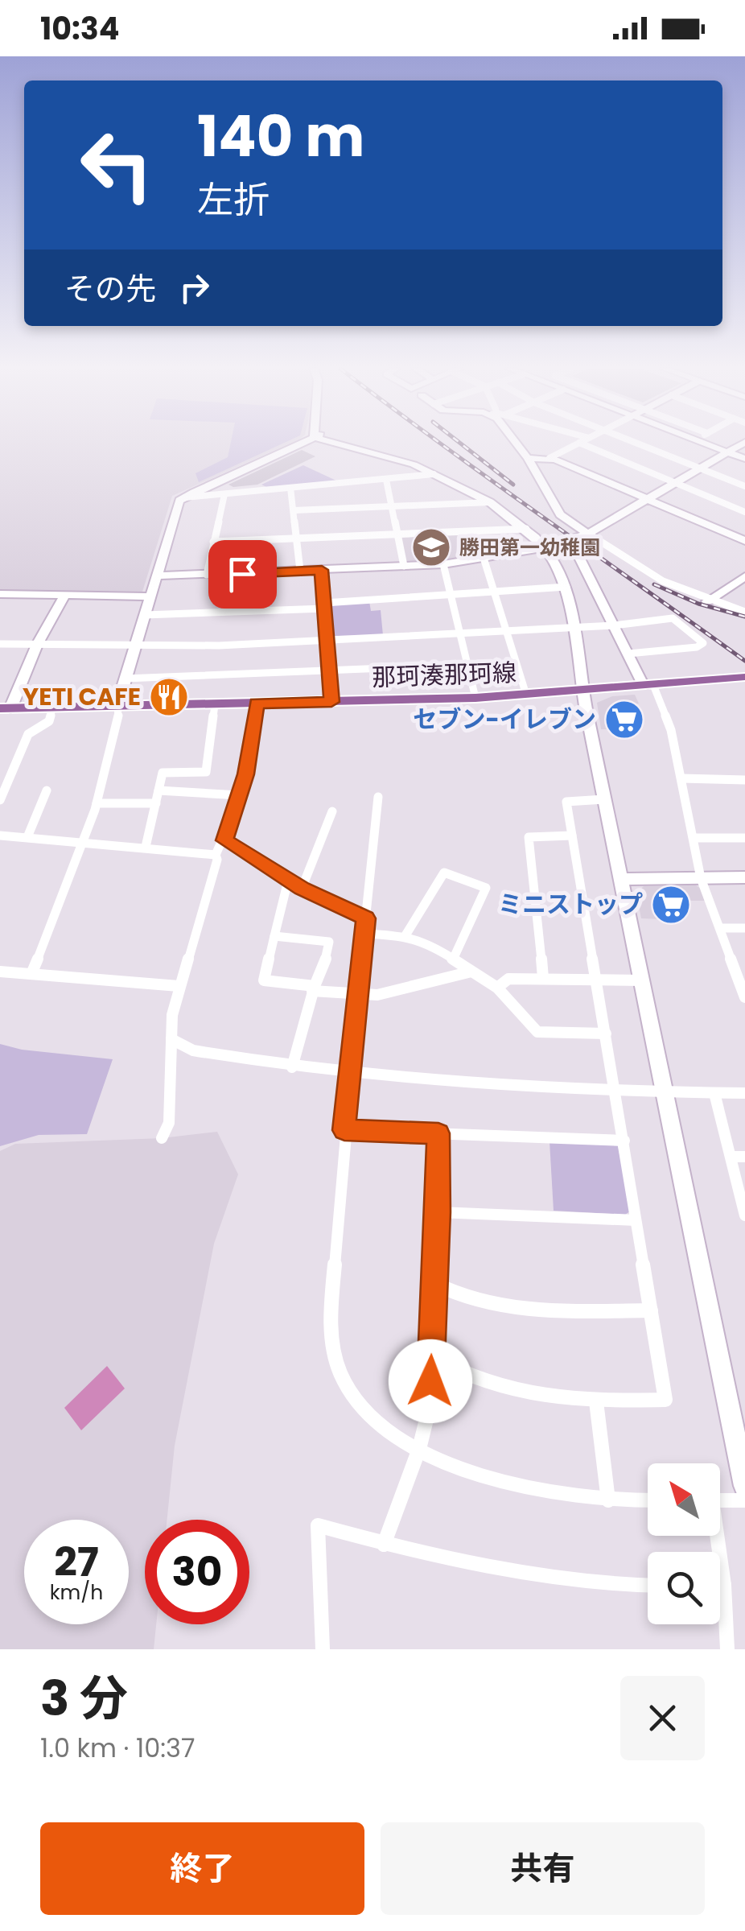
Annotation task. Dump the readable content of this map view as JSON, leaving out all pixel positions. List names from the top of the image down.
{
  "streets": {
    "main road": ["那珂湊那珂線"]
  },
  "places": {
    "school or university": ["勝田第一幼稚園"],
    "restaurant": ["YETI CAFE"],
    "supermarket": ["セブン-イレブン", "ミニストップ"]
  },
  "north": "top left",
  "page": {
    "status": "10:34",
    "turn": ["140 m", "左折"],
    "then": "その先",
    "speed": "27 km/h",
    "limit": "30",
    "heading": ["3 分", "1.0 km · 10:37"],
    "buttons": ["終了", "共有"]
  }
}
